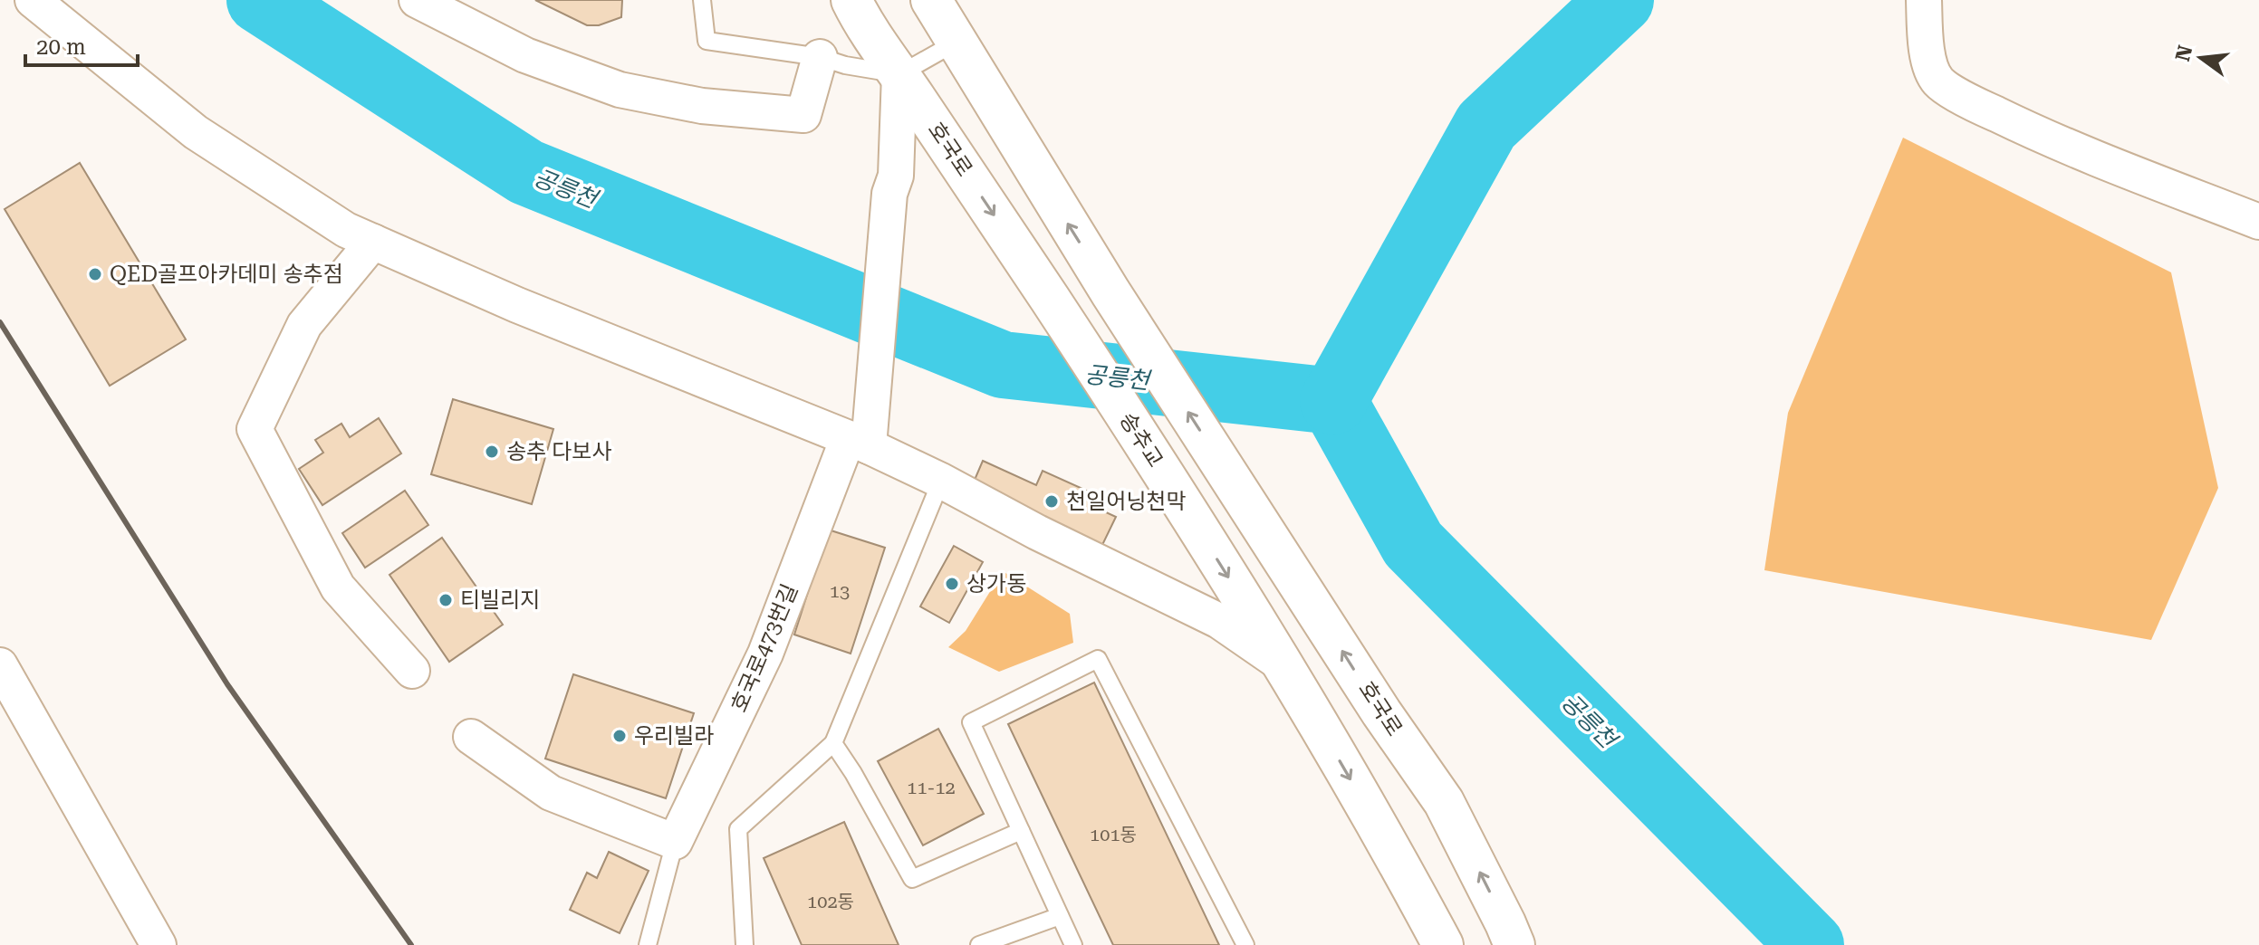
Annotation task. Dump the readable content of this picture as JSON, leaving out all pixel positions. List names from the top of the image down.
{
  "streets": {
    "street": ["호국로", "송추교", "호국로473번길"]
  },
  "crossings": [
    ["호국로", "송추교"],
    ["호국로", "호국로473번길"]
  ],
  "one_way": ["송추교"],
  "water": ["공릉천"],
  "places": [
    "QED골프아카데미 송추점",
    "송추 다보사",
    "천일어닝천막",
    "상가동",
    "티빌리지",
    "우리빌라"
  ],
  "house_numbers": [
    "13",
    "11-12",
    "101동",
    "102동"
  ],
  "scale_bar": "20 m",
  "north": "left"
}
